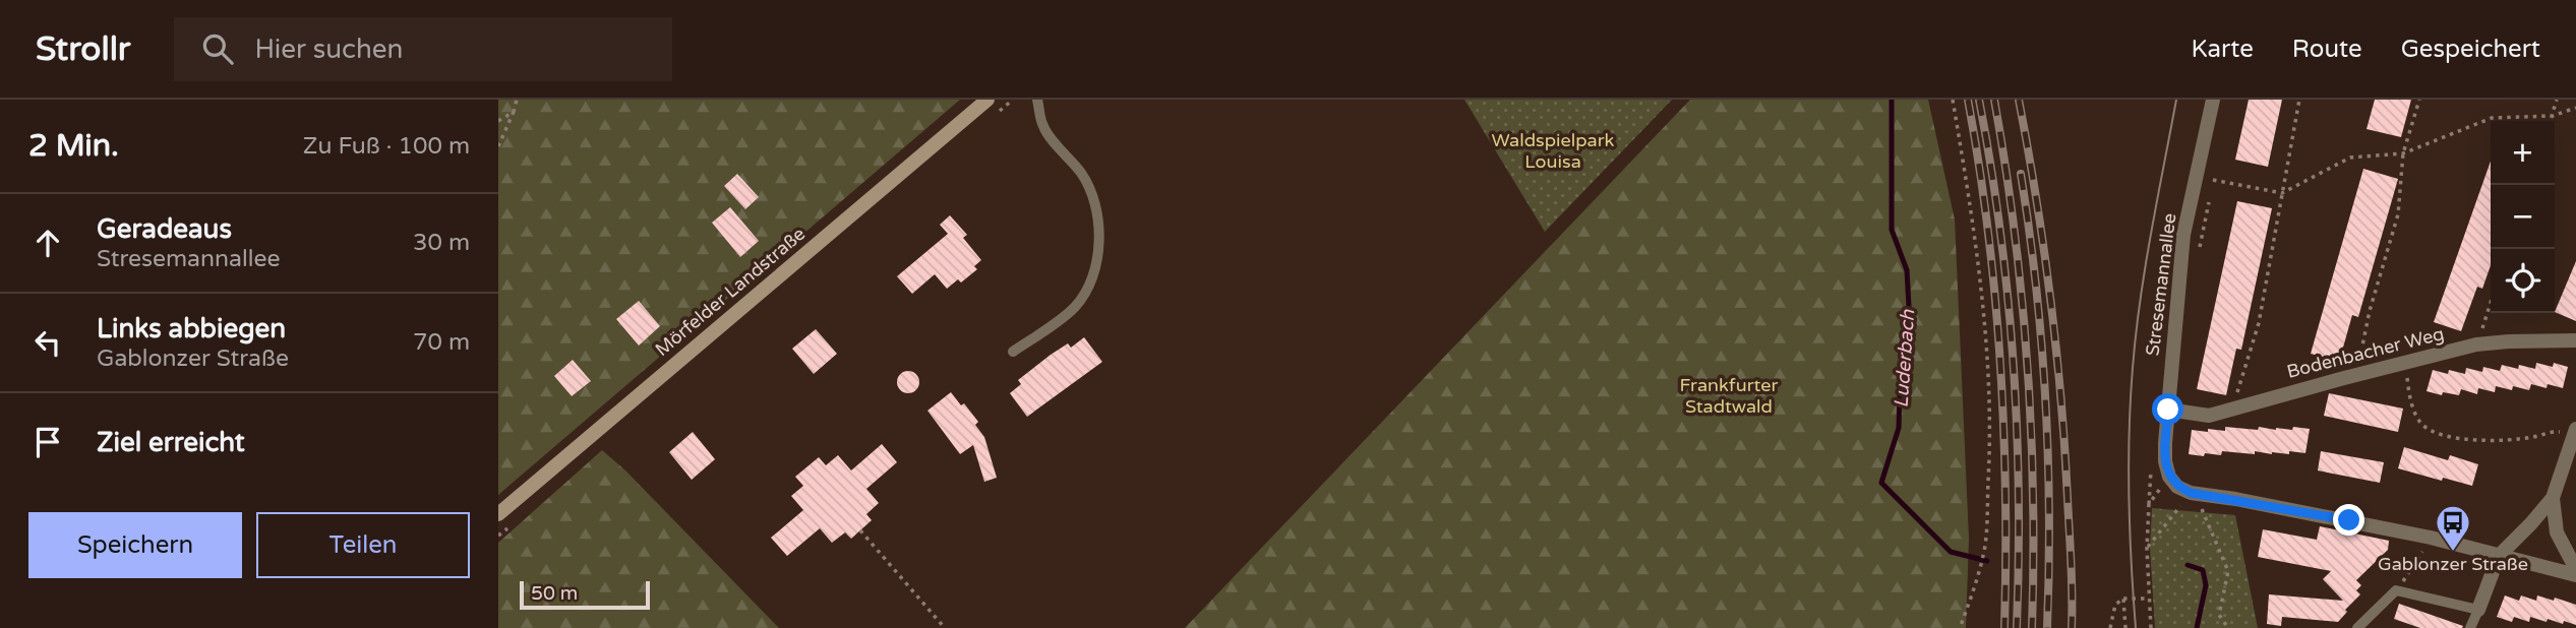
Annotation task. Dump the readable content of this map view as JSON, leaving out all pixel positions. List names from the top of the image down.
{
  "streets": {
    "main road": ["Mörfelder Landstraße"],
    "street": ["Stresemannallee", "Bodenbacher Weg"]
  },
  "crossings": [
    ["Stresemannallee", "Bodenbacher Weg"]
  ],
  "water": ["Luderbach"],
  "parks": ["Waldspielpark Louisa", "Frankfurter Stadtwald"],
  "places": {
    "bus stop": ["Gablonzer Straße"]
  },
  "scale_bar": "50 m",
  "page": {
    "header": "Strollr",
    "search": "Hier suchen",
    "nav": ["Karte", "Route", "Gespeichert"],
    "heading": ["2 Min.", "Zu Fuß · 100 m"],
    "map_buttons": ["+", "−"],
    "list": [
      ["Geradeaus", "Stresemannallee", "30 m"],
      ["Links abbiegen", "Gablonzer Straße", "70 m"],
      "Ziel erreicht"
    ],
    "buttons": ["Speichern", "Teilen"],
    "scale": "50 m"
  }
}
